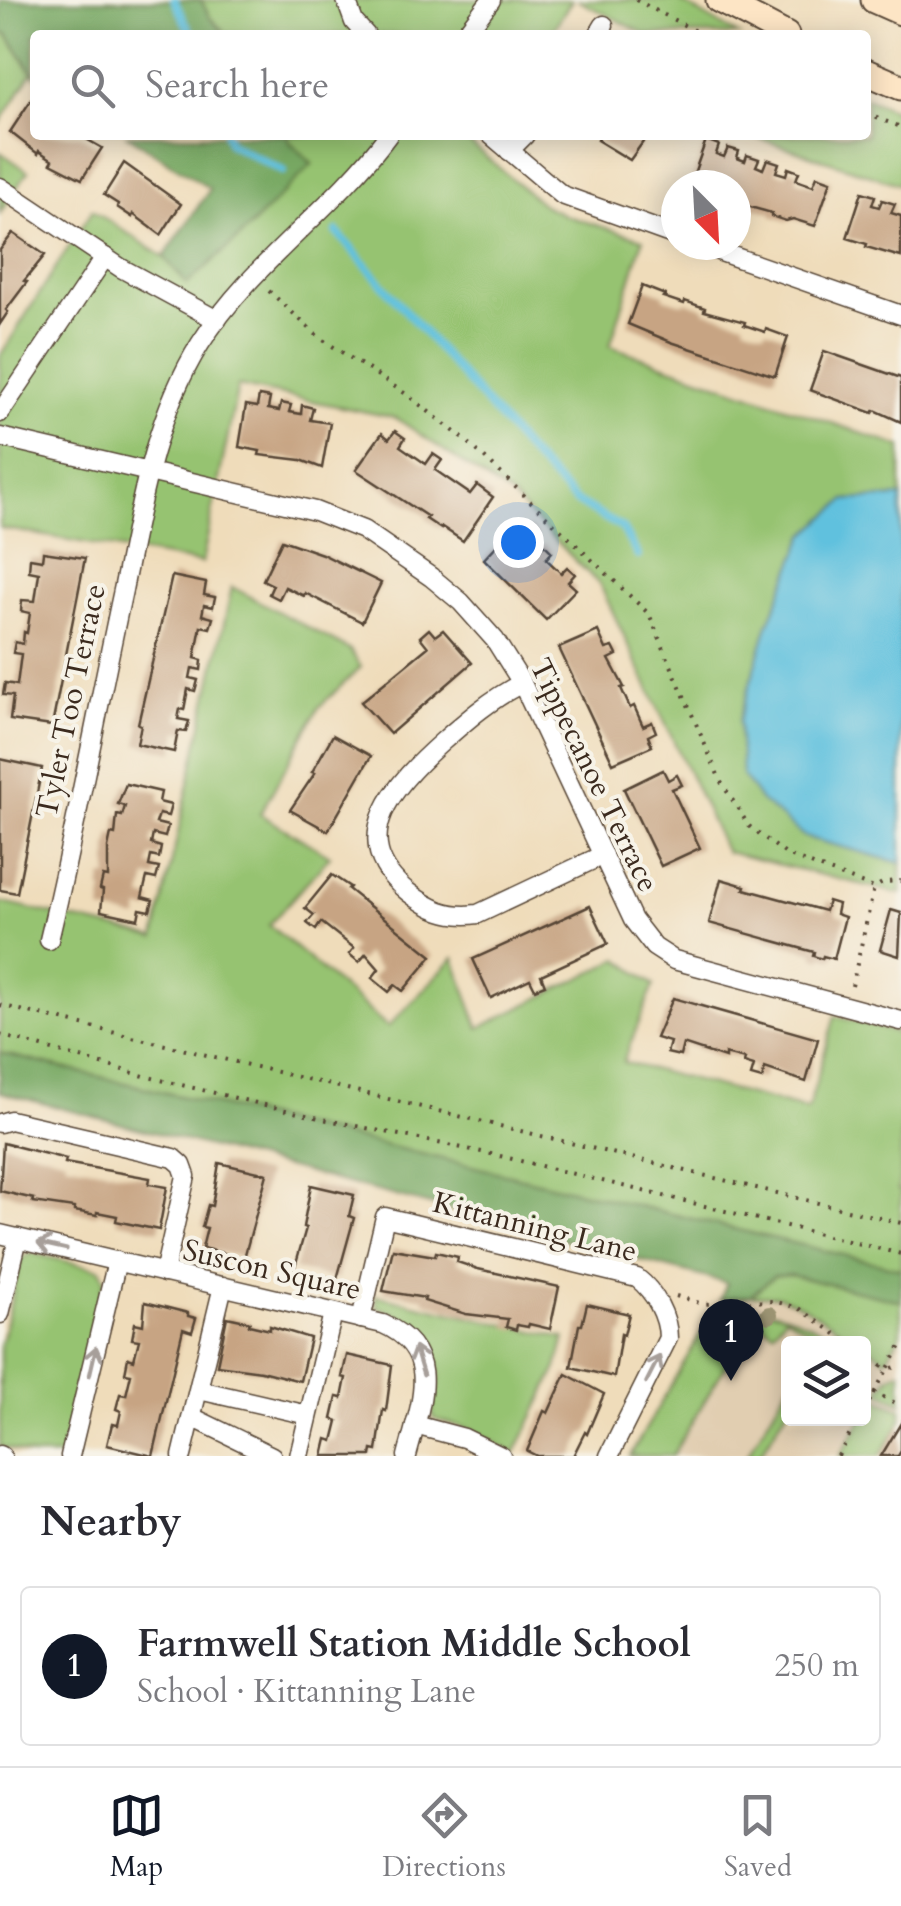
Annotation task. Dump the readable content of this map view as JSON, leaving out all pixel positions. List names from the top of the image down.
{
  "streets": {
    "street": [
      "Tyler Too Terrace",
      "Tippecanoe Terrace",
      "Kittanning Lane",
      "Suscon Square"
    ]
  },
  "crossings": [
    ["Tyler Too Terrace", "Tippecanoe Terrace"],
    ["Kittanning Lane", "Suscon Square"]
  ],
  "one_way": ["Suscon Square"],
  "north": "bottom right",
  "page": {
    "search": "Search here",
    "pins": "1",
    "heading": "Nearby",
    "list": [
      {
        "mark": "1",
        "name": "Farmwell Station Middle School",
        "note": "School · Kittanning Lane",
        "value": "250 m"
      }
    ],
    "nav": ["Map", "Directions", "Saved"]
  }
}
